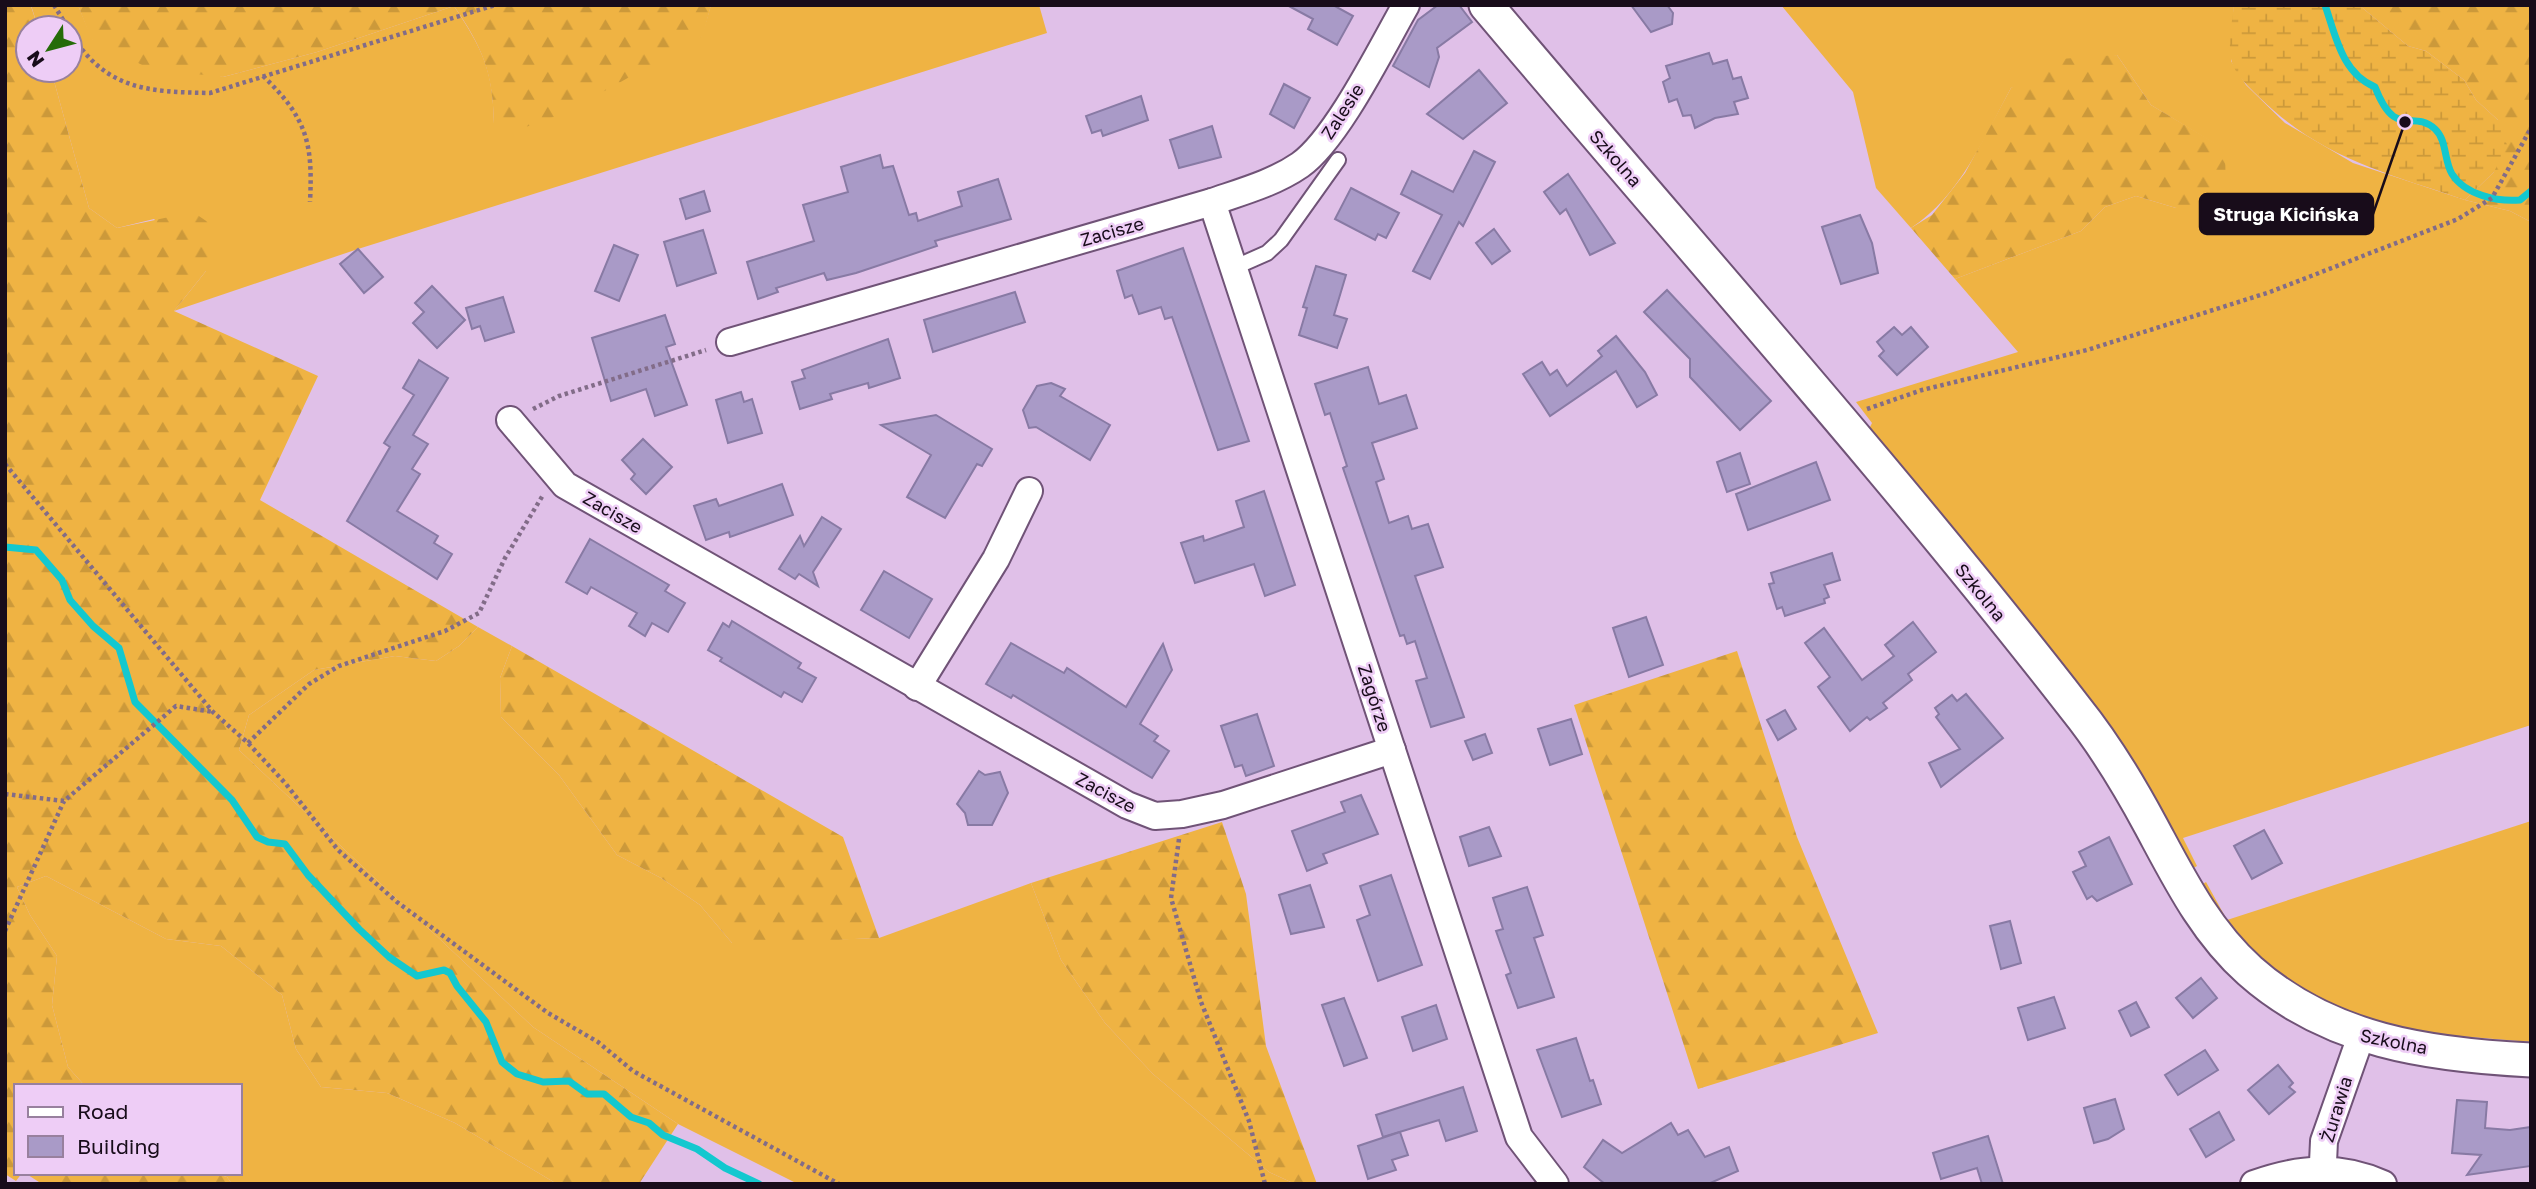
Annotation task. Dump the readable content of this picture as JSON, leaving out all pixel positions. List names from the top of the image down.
{
  "streets": {
    "street": [
      "Zalesie",
      "Szkolna",
      "Zacisze",
      "Zagórze",
      "Żurawia"
    ]
  },
  "crossings": [
    ["Zalesie", "Zacisze"],
    ["Zalesie", "Zagórze"],
    ["Szkolna", "Żurawia"],
    ["Zacisze", "Zagórze"]
  ],
  "places": ["Struga Kicińska"],
  "legend": ["Road", "Building"],
  "north": "bottom left"
}
